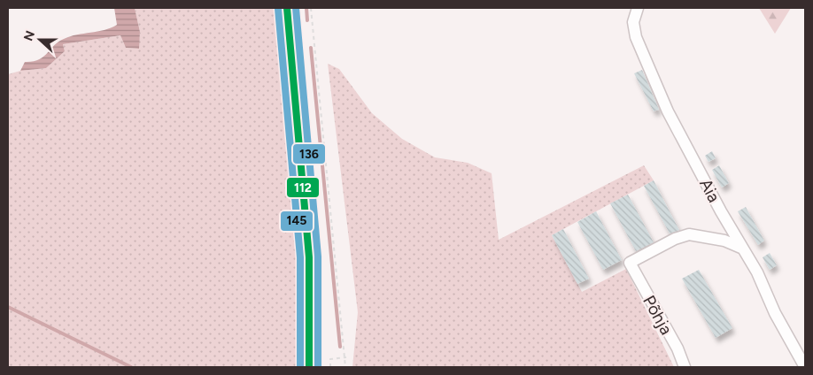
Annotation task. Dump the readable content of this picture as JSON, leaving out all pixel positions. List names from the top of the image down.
{
  "streets": {
    "street": ["Aia", "Põhja"]
  },
  "crossings": [
    ["Aia", "Põhja"]
  ],
  "lines": ["transit line 112", "transit line 136", "transit line 145"],
  "north": "left"
}
